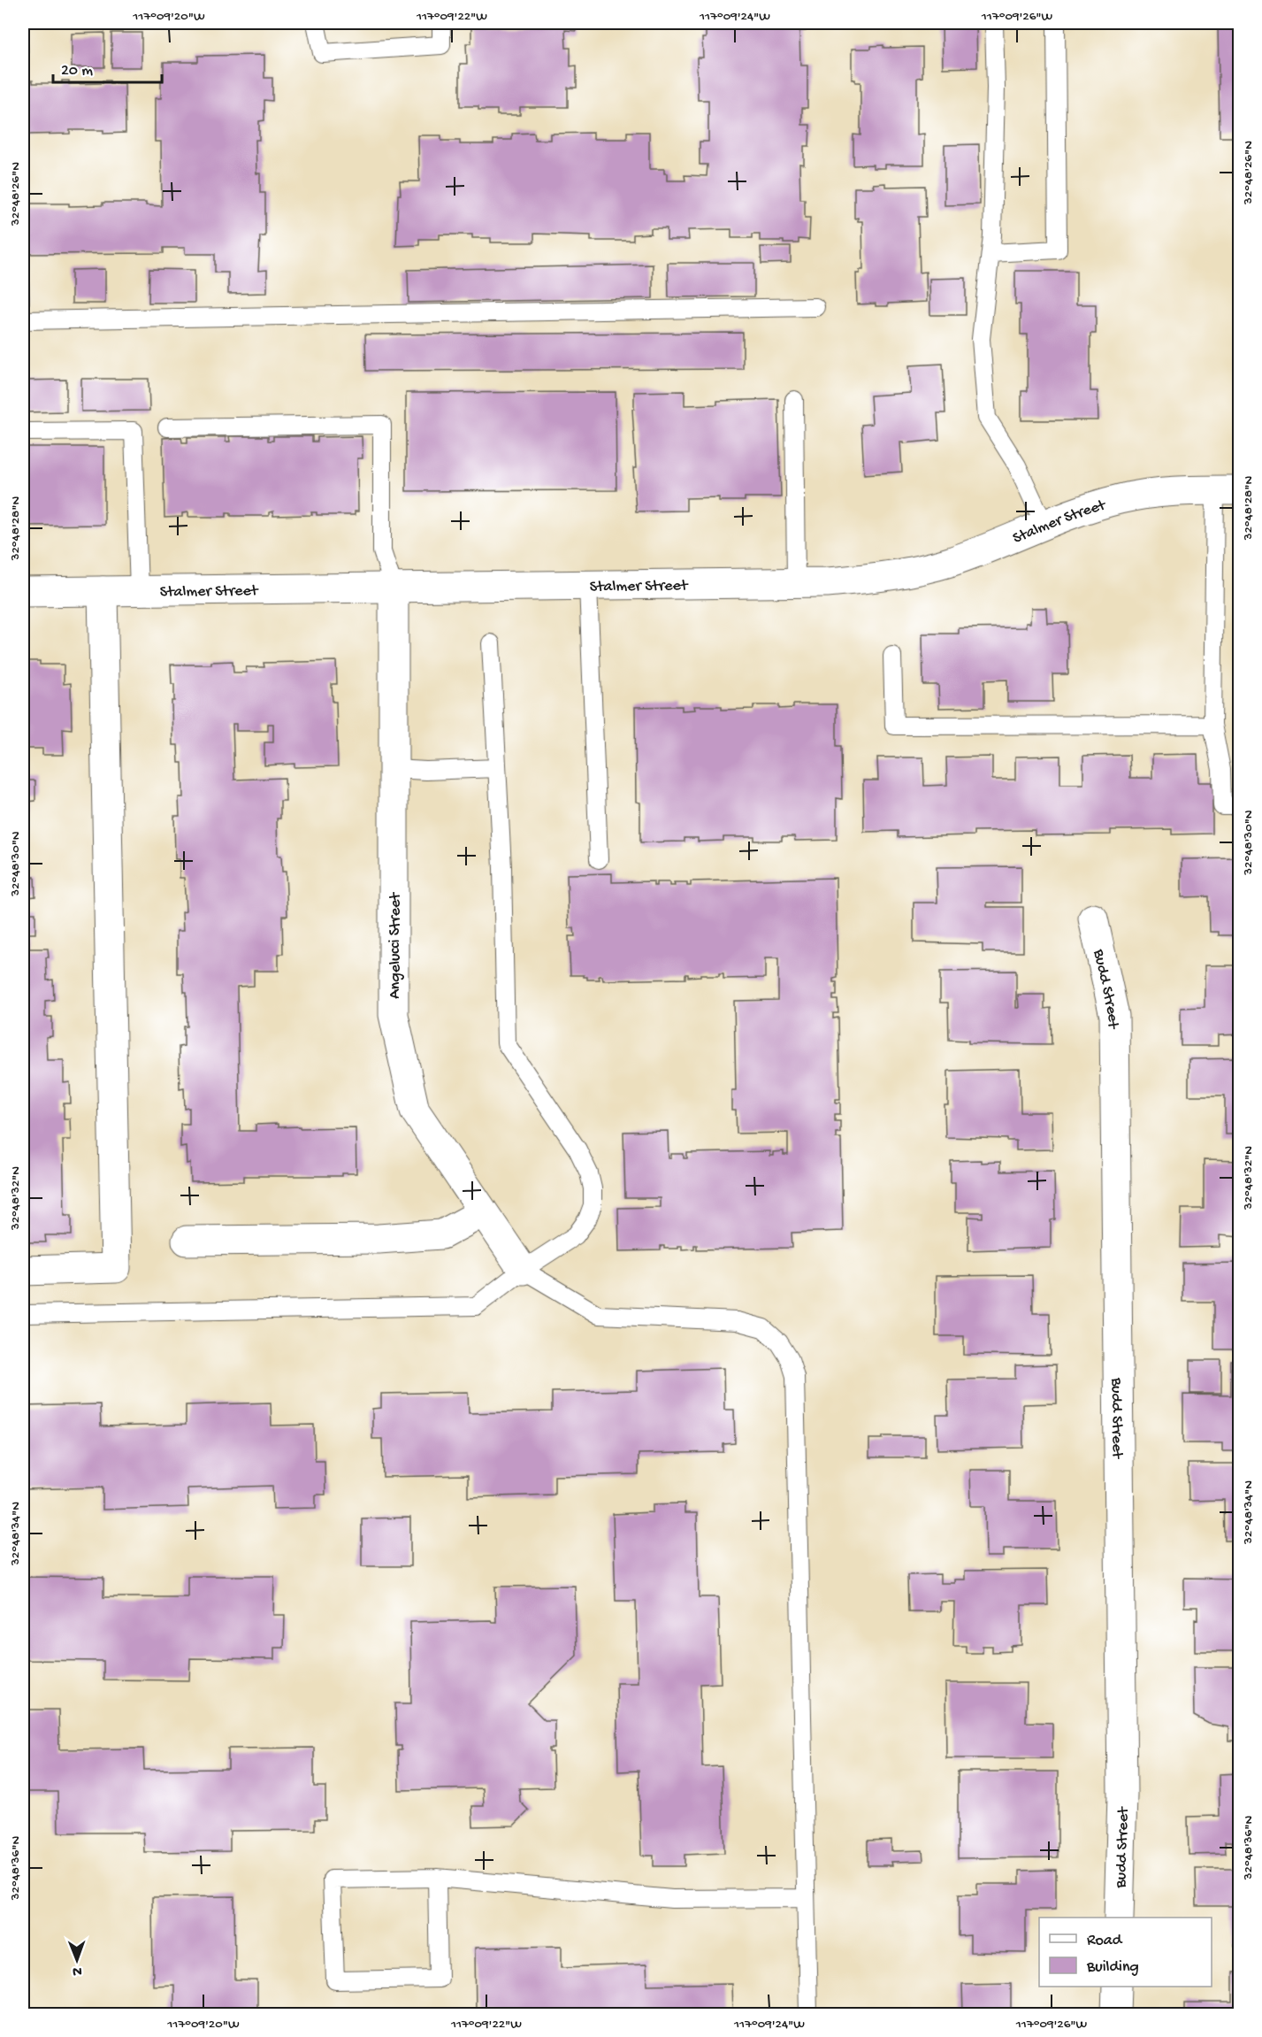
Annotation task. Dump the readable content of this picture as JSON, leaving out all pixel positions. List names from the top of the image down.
{
  "streets": {
    "street": ["Stalmer Street", "Angelucci Street", "Budd Street"]
  },
  "crossings": [
    ["Stalmer Street", "Angelucci Street"]
  ],
  "legend": ["Road", "Building"],
  "scale_bar": "20 m",
  "north": "bottom",
  "coordinates": [
    "117°09'20\"W",
    "117°09'22\"W",
    "117°09'24\"W",
    "117°09'26\"W",
    "32°48'26\"N",
    "32°48'28\"N",
    "32°48'30\"N",
    "32°48'32\"N",
    "32°48'34\"N",
    "32°48'36\"N"
  ]
}
